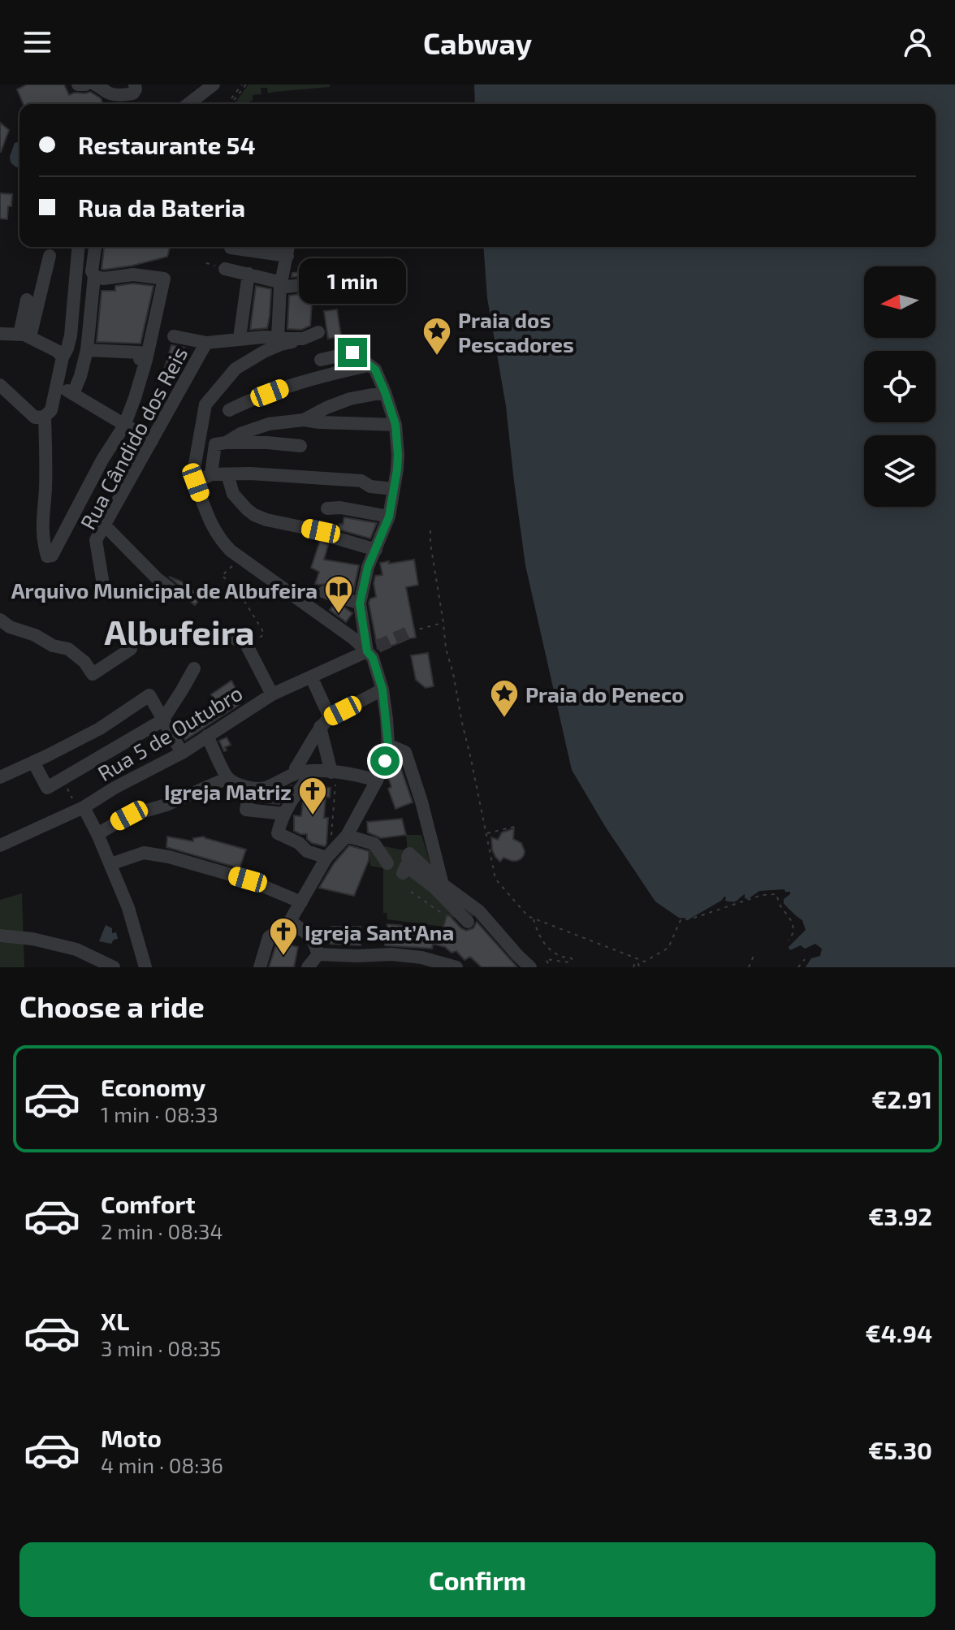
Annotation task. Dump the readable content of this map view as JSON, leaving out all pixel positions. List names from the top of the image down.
{
  "streets": {
    "street": ["Rua Cândido dos Reis", "Rua 5 de Outubro"]
  },
  "districts": ["Albufeira"],
  "places": {
    "place": ["Praia dos Pescadores", "Praia do Peneco"],
    "library": ["Arquivo Municipal de Albufeira"],
    "church": ["Igreja Matriz", "Igreja Sant’Ana"]
  },
  "north": "left",
  "page": {
    "header": "Cabway",
    "banner": ["Restaurante 54", "Rua da Bateria"],
    "bubble": "1 min",
    "heading": "Choose a ride",
    "list": [
      {
        "name": "Economy",
        "note": "1 min · 08:33",
        "value": "€2.91"
      },
      {
        "name": "Comfort",
        "note": "2 min · 08:34",
        "value": "€3.92"
      },
      {
        "name": "XL",
        "note": "3 min · 08:35",
        "value": "€4.94"
      },
      {
        "name": "Moto",
        "note": "4 min · 08:36",
        "value": "€5.30"
      }
    ],
    "buttons": "Confirm"
  }
}
